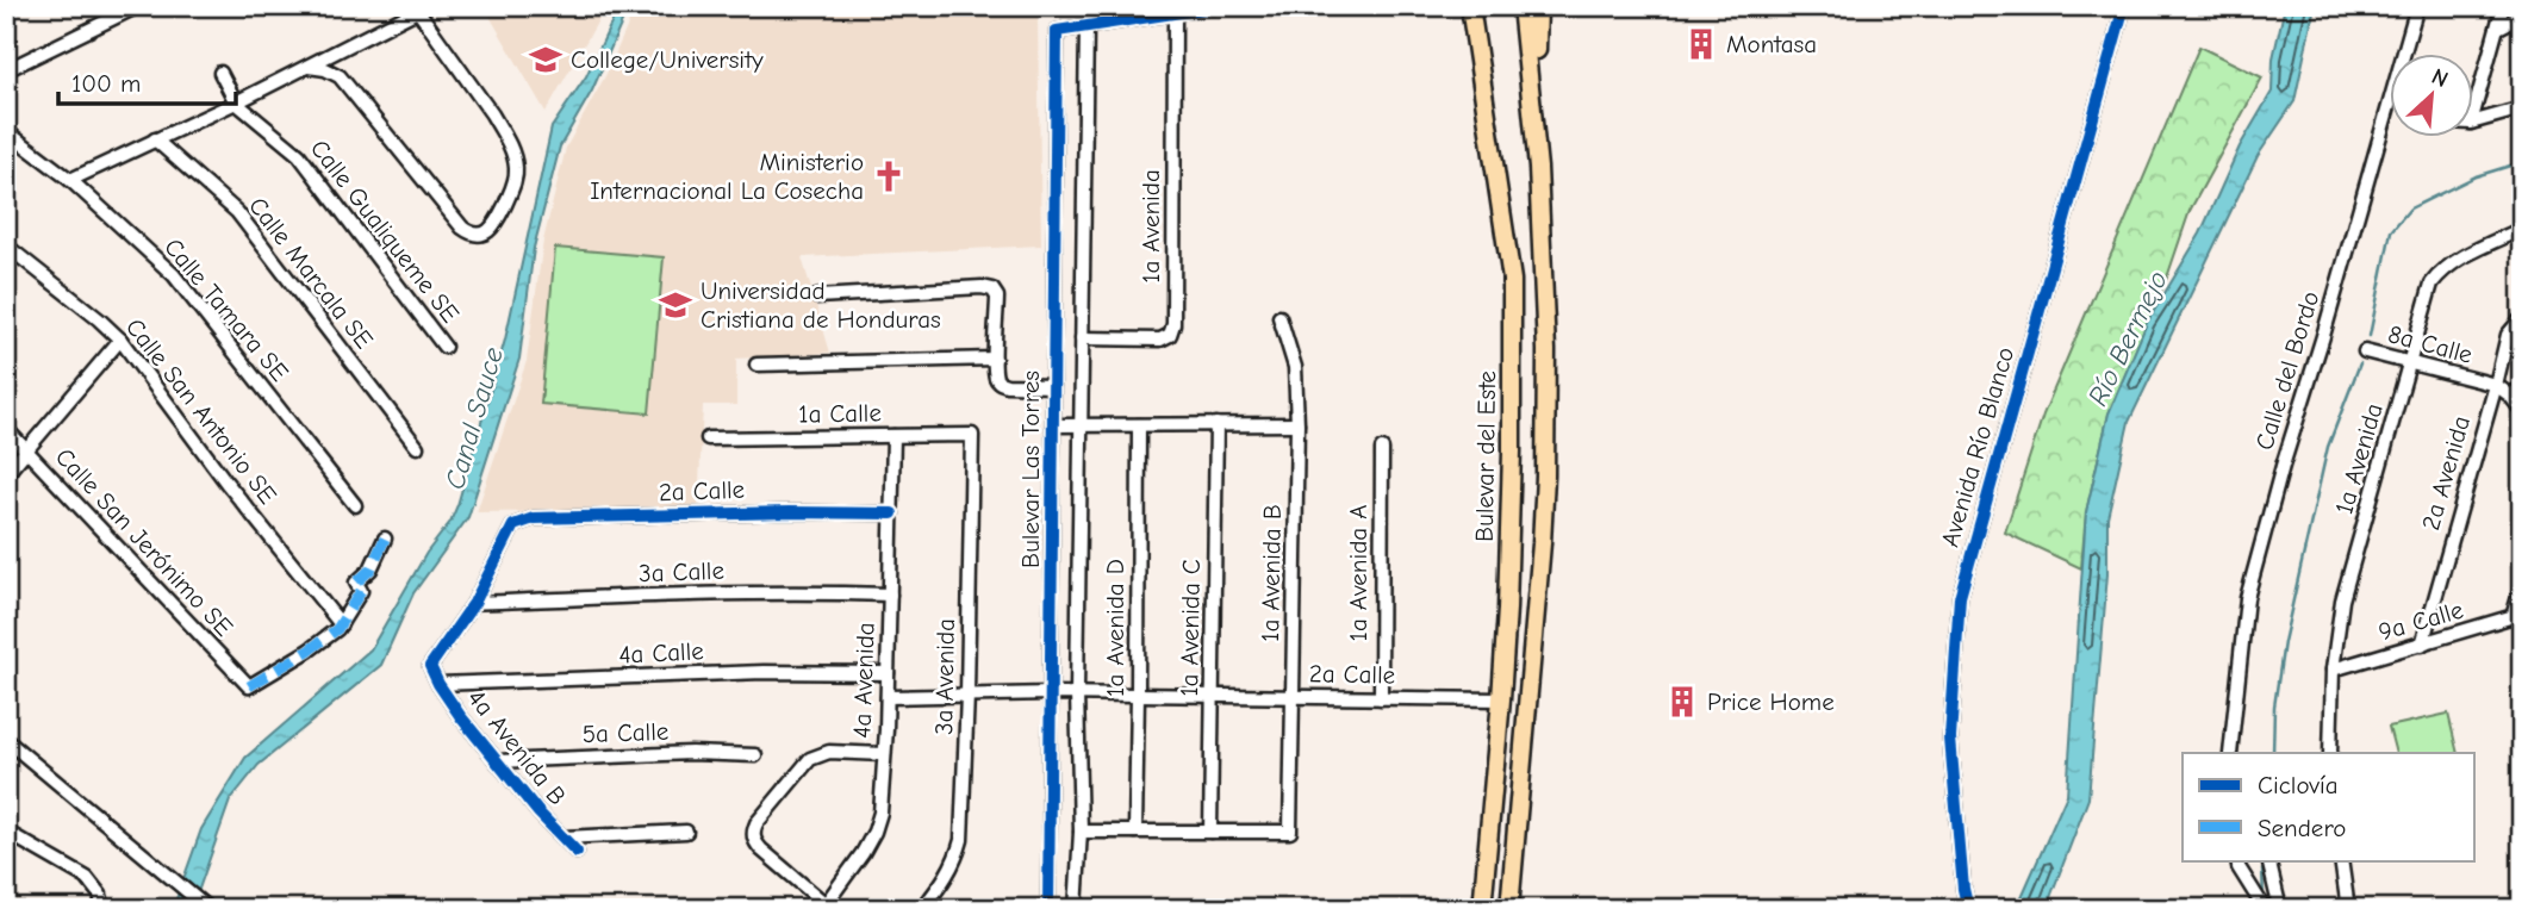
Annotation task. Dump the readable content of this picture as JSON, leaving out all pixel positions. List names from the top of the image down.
{
  "streets": {
    "highway": ["Bulevar del Este"],
    "street": [
      "1a Avenida",
      "Calle Gualiqueme SE",
      "Calle Marcala SE",
      "Calle Tamara SE",
      "8a Calle",
      "Calle del Bordo",
      "Calle San Antonio SE",
      "1a Calle",
      "Avenida Río Blanco",
      "Bulevar Las Torres",
      "2a Avenida",
      "2a Calle",
      "Calle San Jerónimo SE",
      "3a Calle",
      "1a Avenida B",
      "1a Avenida A",
      "9a Calle",
      "1a Avenida D",
      "1a Avenida C",
      "4a Calle",
      "3a Avenida",
      "4a Avenida",
      "5a Calle",
      "4a Avenida B"
    ]
  },
  "crossings": [
    ["1a Avenida", "8a Calle"],
    ["1a Avenida", "Bulevar Las Torres"],
    ["1a Avenida", "9a Calle"],
    ["8a Calle", "2a Avenida"],
    ["Calle San Antonio SE", "Calle San Jerónimo SE"],
    ["1a Calle", "3a Avenida"],
    ["1a Calle", "4a Avenida"],
    ["Bulevar del Este", "2a Calle"],
    ["Bulevar Las Torres", "2a Calle"],
    ["2a Avenida", "9a Calle"],
    ["2a Calle", "3a Calle"],
    ["2a Calle", "1a Avenida B"],
    ["2a Calle", "1a Avenida A"],
    ["2a Calle", "1a Avenida D"],
    ["2a Calle", "1a Avenida C"],
    ["2a Calle", "3a Avenida"],
    ["2a Calle", "4a Avenida"],
    ["2a Calle", "4a Avenida B"],
    ["3a Calle", "4a Avenida"],
    ["3a Calle", "4a Avenida B"],
    ["1a Avenida B", "1a Avenida C"],
    ["4a Calle", "4a Avenida"],
    ["4a Calle", "4a Avenida B"],
    ["5a Calle", "4a Avenida B"]
  ],
  "water": ["Río Bermejo", "Canal Sauce"],
  "places": {
    "building": ["Montasa", "Price Home"],
    "school or university": ["College/University", "Universidad Cristiana de Honduras"],
    "church": ["Ministerio Internacional La Cosecha"]
  },
  "legend": ["Ciclovía", "Sendero"],
  "scale_bar": "100 m",
  "north": "top right"
}
